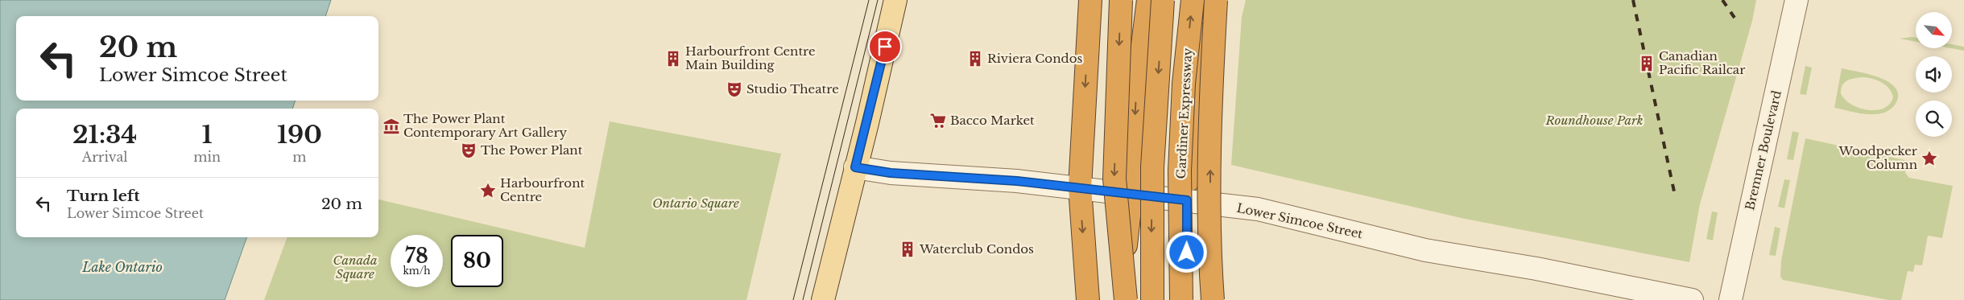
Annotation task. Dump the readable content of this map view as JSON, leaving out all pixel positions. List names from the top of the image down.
{
  "streets": {
    "highway": ["Gardiner Expressway"],
    "street": ["Bremner Boulevard", "Lower Simcoe Street"]
  },
  "water": ["Lake Ontario"],
  "parks": ["Roundhouse Park", "Ontario Square", "Canada Square"],
  "places": {
    "building": [
      "Harbourfront Centre Main Building",
      "Riviera Condos",
      "Canadian Pacific Railcar",
      "Waterclub Condos"
    ],
    "theatre": ["Studio Theatre", "The Power Plant"],
    "supermarket": ["Bacco Market"],
    "museum": ["The Power Plant Contemporary Art Gallery"],
    "place": ["Woodpecker Column", "Harbourfront Centre"]
  },
  "north": "bottom right",
  "page": {
    "turn": ["20 m", "Lower Simcoe Street"],
    "eta": [
      "21:34",
      "Arrival",
      "1",
      "min",
      "190",
      "m"
    ],
    "list": [
      {
        "name": "Turn left",
        "note": "Lower Simcoe Street",
        "value": "20 m"
      }
    ],
    "speed": "78 km/h",
    "limit": "80"
  }
}
